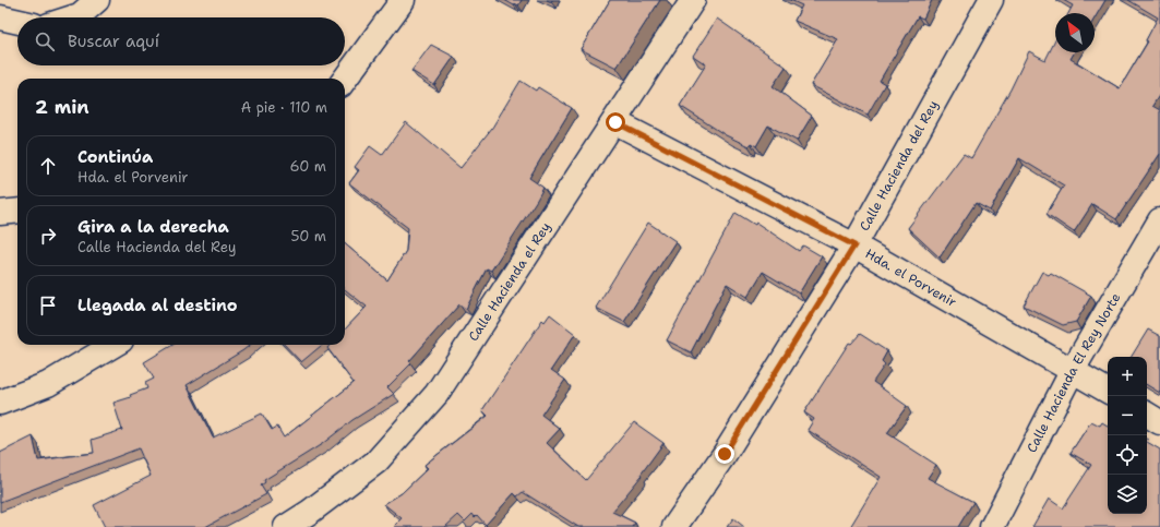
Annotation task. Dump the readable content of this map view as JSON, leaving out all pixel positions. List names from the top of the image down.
{
  "streets": {
    "street": [
      "Calle Hacienda del Rey",
      "Hda. el Porvenir",
      "Calle Hacienda el Rey",
      "Calle Hacienda El Rey Norte"
    ]
  },
  "crossings": [
    ["Calle Hacienda del Rey", "Hda. el Porvenir"],
    ["Hda. el Porvenir", "Calle Hacienda el Rey"],
    ["Hda. el Porvenir", "Calle Hacienda El Rey Norte"]
  ],
  "north": "top left",
  "page": {
    "search": "Buscar aquí",
    "heading": ["2 min", "A pie · 110 m"],
    "list": [
      ["Continúa", "Hda. el Porvenir", "60 m"],
      ["Gira a la derecha", "Calle Hacienda del Rey", "50 m"],
      "Llegada al destino"
    ],
    "map_buttons": ["+", "−"]
  }
}
